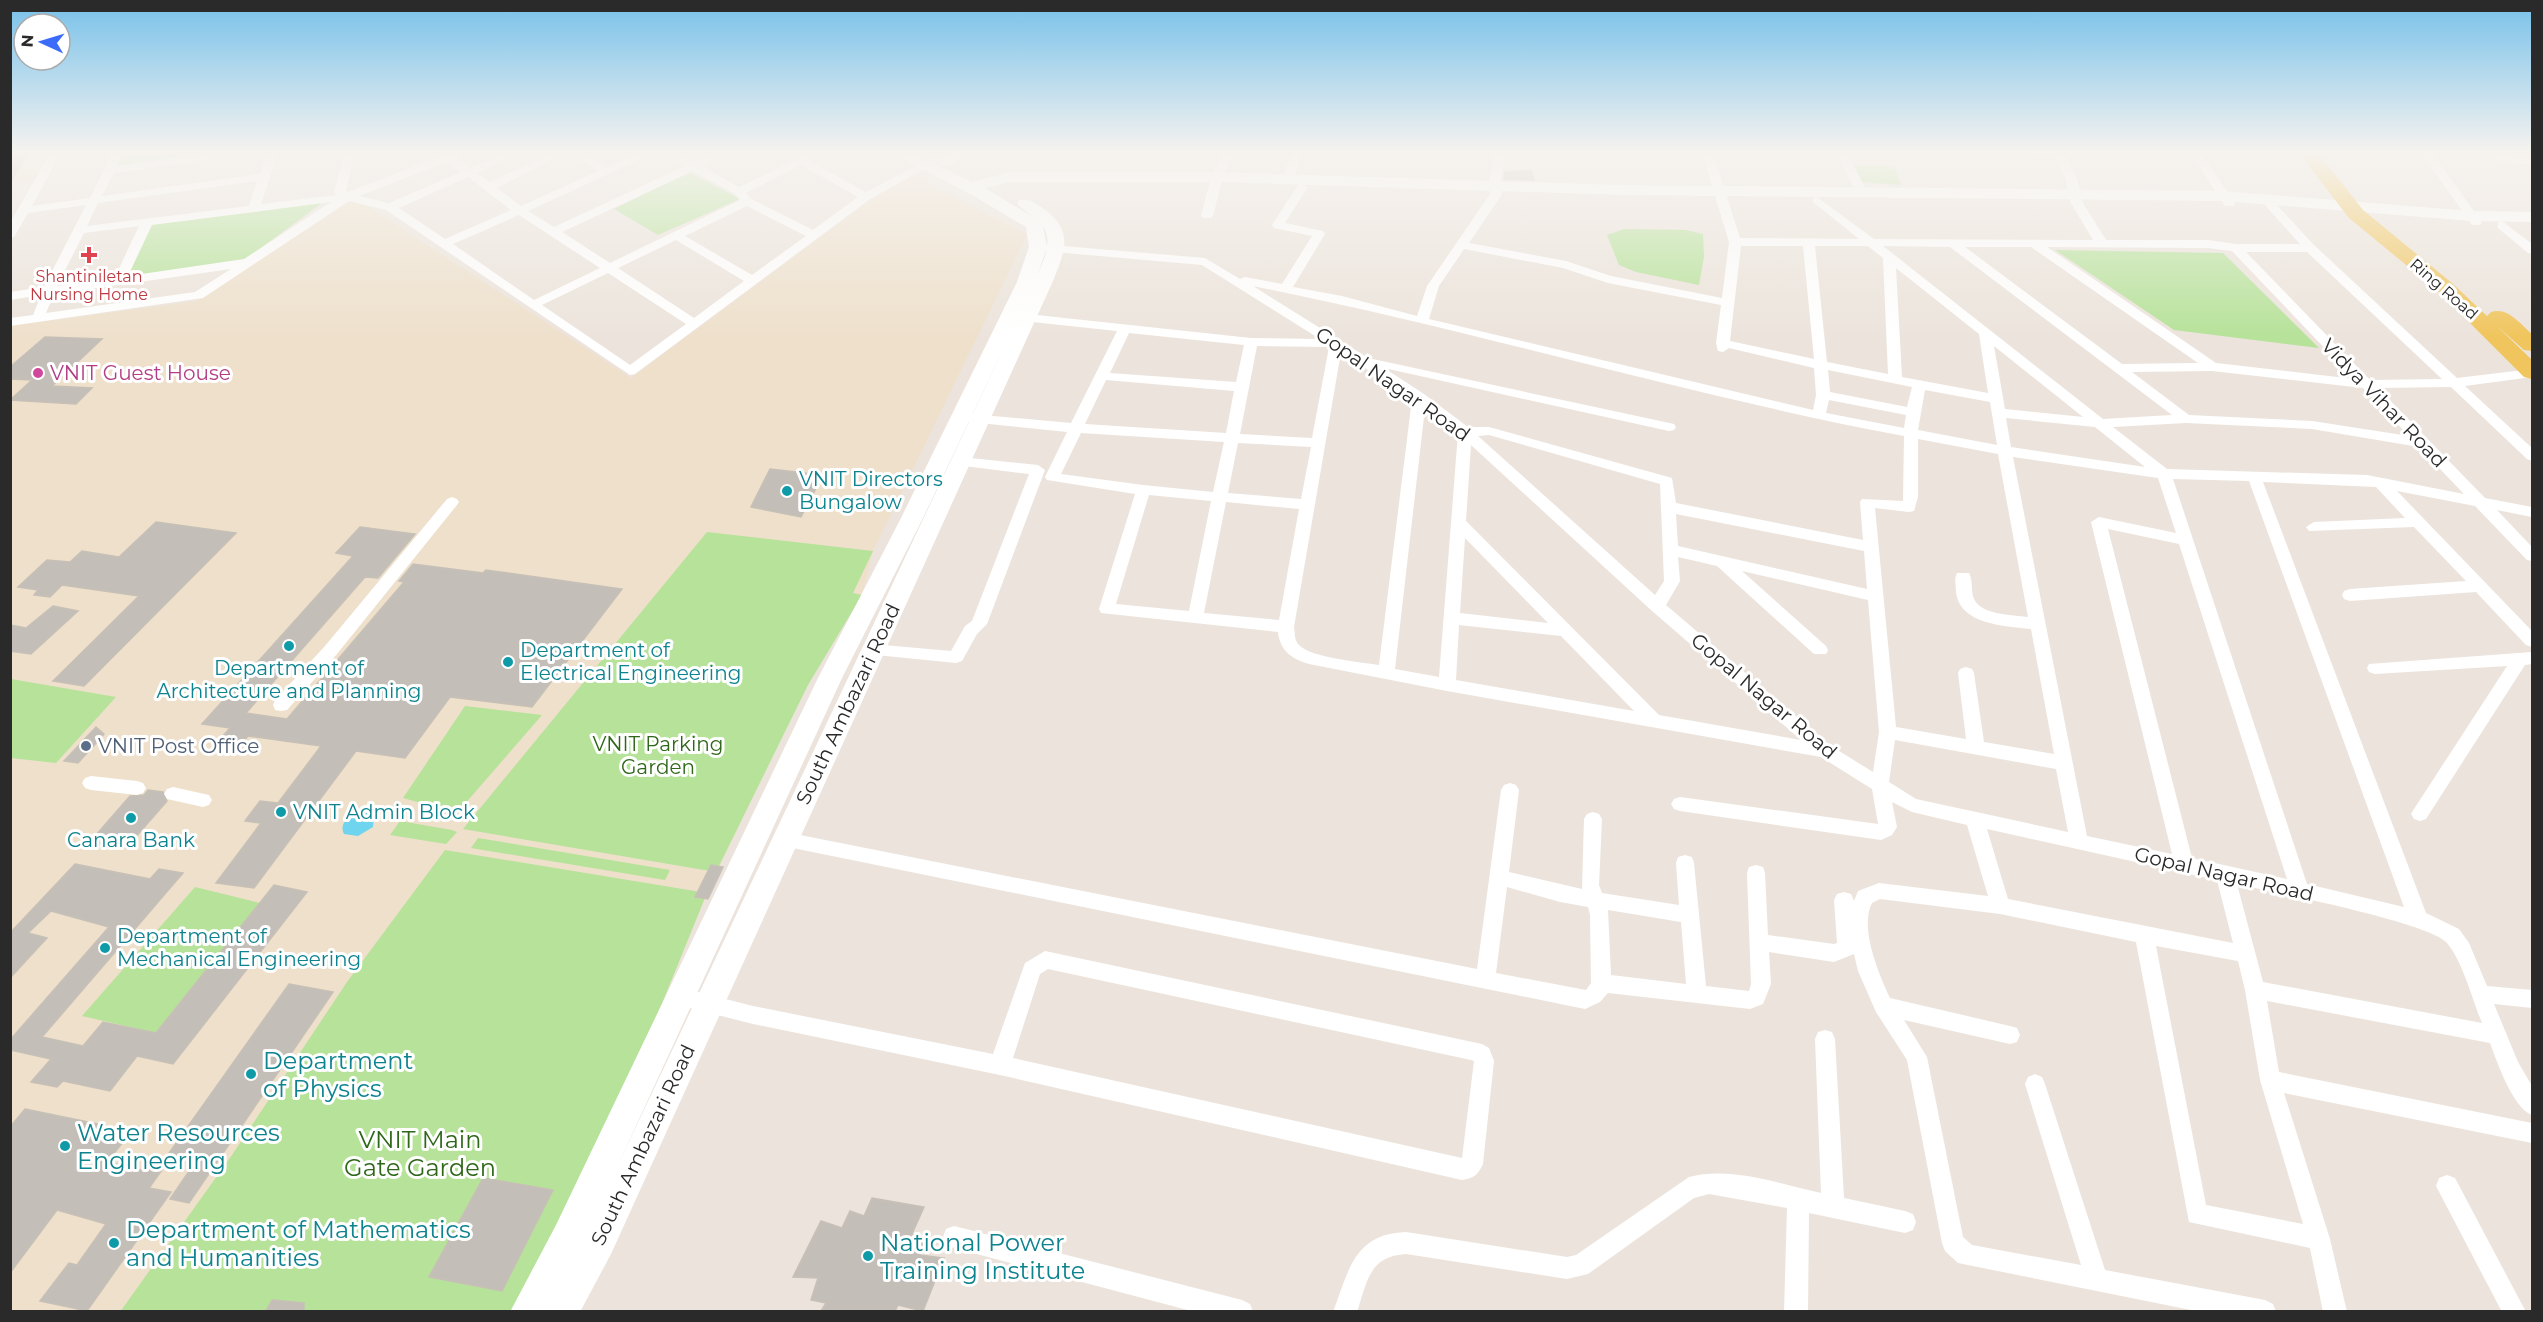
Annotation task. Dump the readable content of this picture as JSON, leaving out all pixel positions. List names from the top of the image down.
{
  "streets": {
    "main road": ["Ring Road", "South Ambazari Road"],
    "street": ["Gopal Nagar Road", "Vidya Vihar Road"]
  },
  "crossings": [
    ["Gopal Nagar Road", "South Ambazari Road"]
  ],
  "parks": ["VNIT Parking Garden", "VNIT Main Gate Garden"],
  "places": {
    "health": ["Shantiniletan Nursing Home"],
    "other": [
      "VNIT Guest House",
      "VNIT Directors Bungalow",
      "Department of Architecture and Planning",
      "Department of Electrical Engineering",
      "VNIT Post Office",
      "VNIT Admin Block",
      "Canara Bank",
      "Department of Mechanical Engineering",
      "Department of Physics",
      "Water Resources Engineering",
      "Department of Mathematics and Humanities",
      "National Power Training Institute"
    ]
  },
  "north": "left"
}
